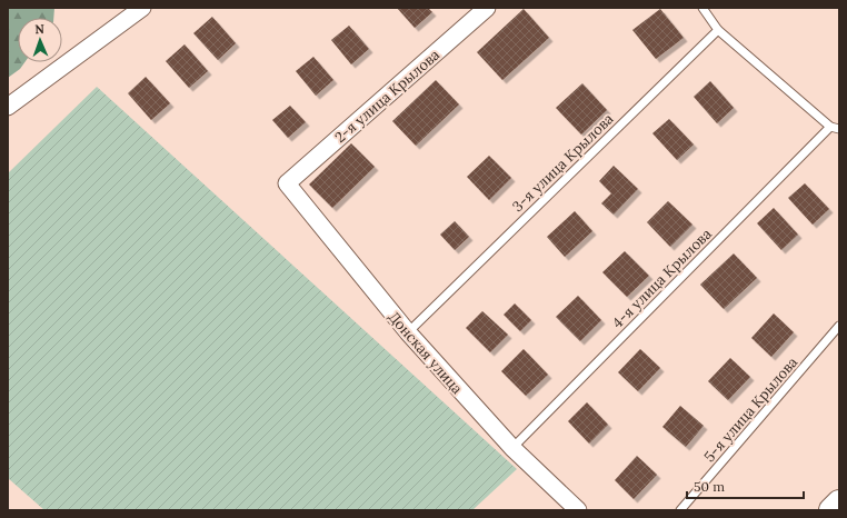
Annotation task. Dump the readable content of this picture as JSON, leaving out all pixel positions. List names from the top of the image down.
{
  "streets": {
    "street": ["2-я улица Крылова", "Донская улица"],
    "lane": ["3-я улица Крылова", "4-я улица Крылова", "5-я улица Крылова"]
  },
  "crossings": [
    ["2-я улица Крылова", "Донская улица"],
    ["3-я улица Крылова", "Донская улица"],
    ["4-я улица Крылова", "Донская улица"]
  ],
  "scale_bar": "50 m",
  "north": "top"
}
